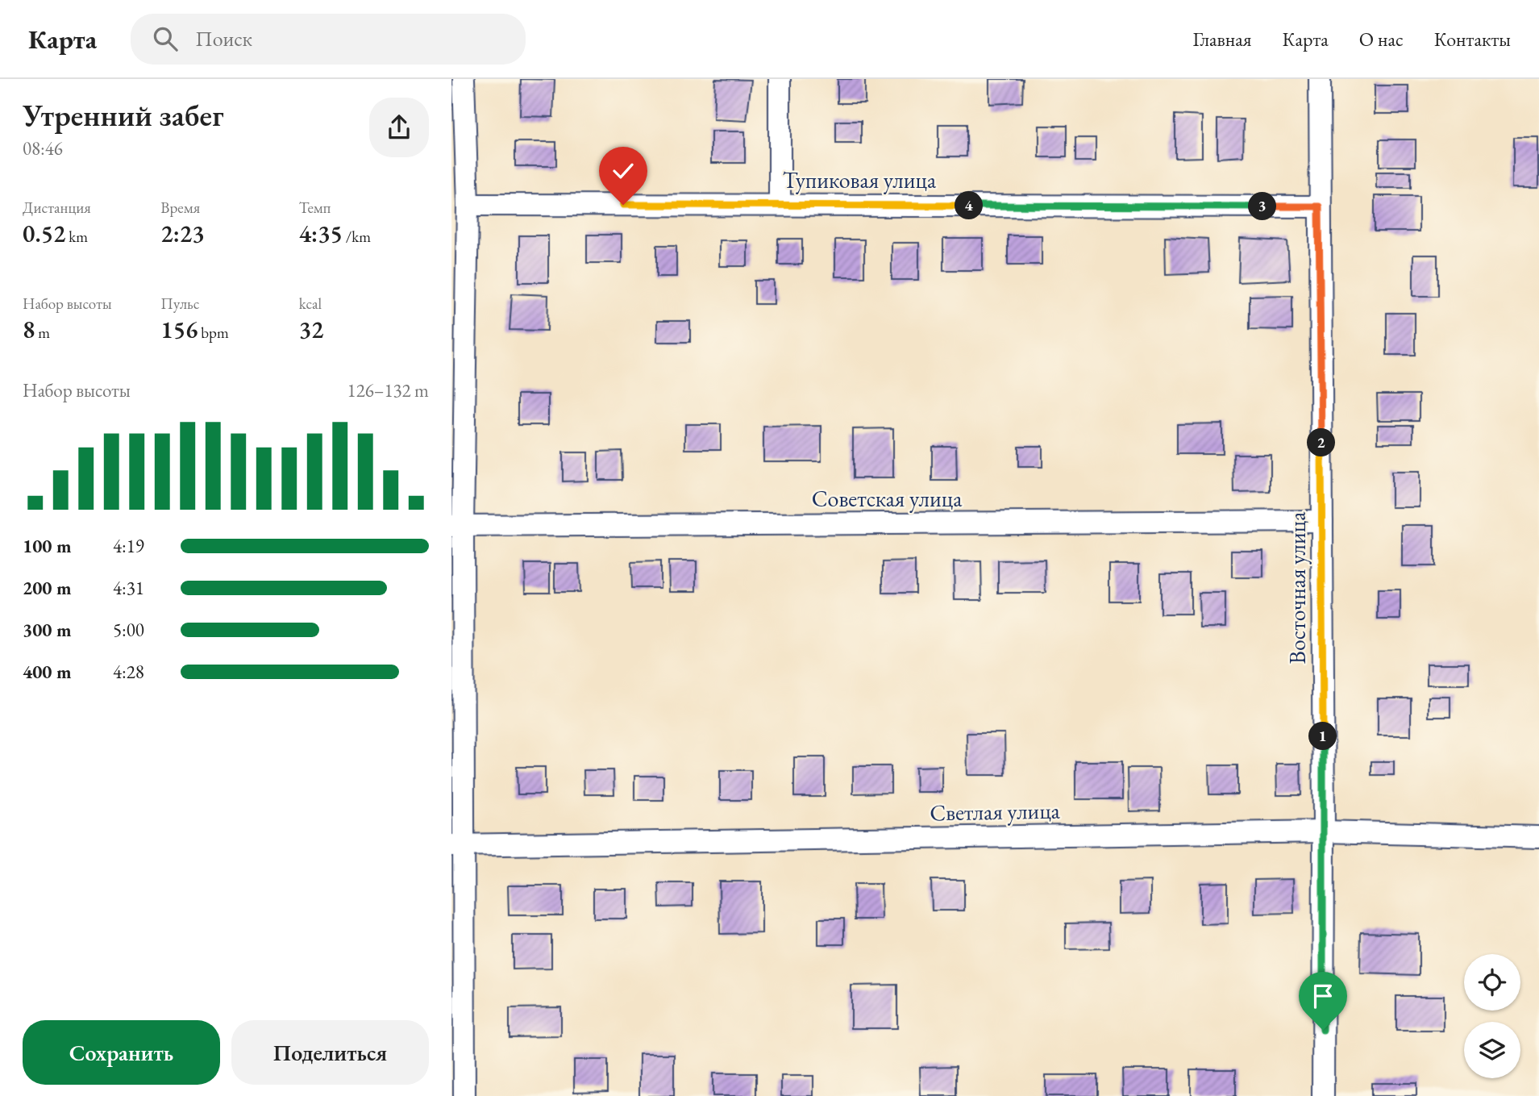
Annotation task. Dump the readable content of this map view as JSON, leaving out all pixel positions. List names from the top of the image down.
{
  "streets": {
    "street": [
      "Тупиковая улица",
      "Советская улица",
      "Восточная улица",
      "Светлая улица"
    ]
  },
  "crossings": [
    ["Тупиковая улица", "Восточная улица"],
    ["Советская улица", "Восточная улица"],
    ["Восточная улица", "Светлая улица"]
  ],
  "page": {
    "header": "Карта",
    "search": "Поиск",
    "nav": [
      "Главная",
      "Карта",
      "О нас",
      "Контакты"
    ],
    "heading": ["Утренний забег", "08:46"],
    "stats": [
      ["Дистанция", "0.52 km"],
      ["Время", "2:23"],
      ["Темп", "4:35 /km"],
      ["Набор высоты", "8 m"],
      ["Пульс", "156 bpm"],
      ["kcal", "32"]
    ],
    "pins": [
      "4",
      "3",
      "2",
      "1"
    ],
    "chart": ["Набор высоты", "126–132 m"],
    "list": [
      {
        "name": "100 m",
        "note": "4:19"
      },
      {
        "name": "200 m",
        "note": "4:31"
      },
      {
        "name": "300 m",
        "note": "5:00"
      },
      {
        "name": "400 m",
        "note": "4:28"
      }
    ],
    "buttons": ["Сохранить", "Поделиться"]
  }
}
